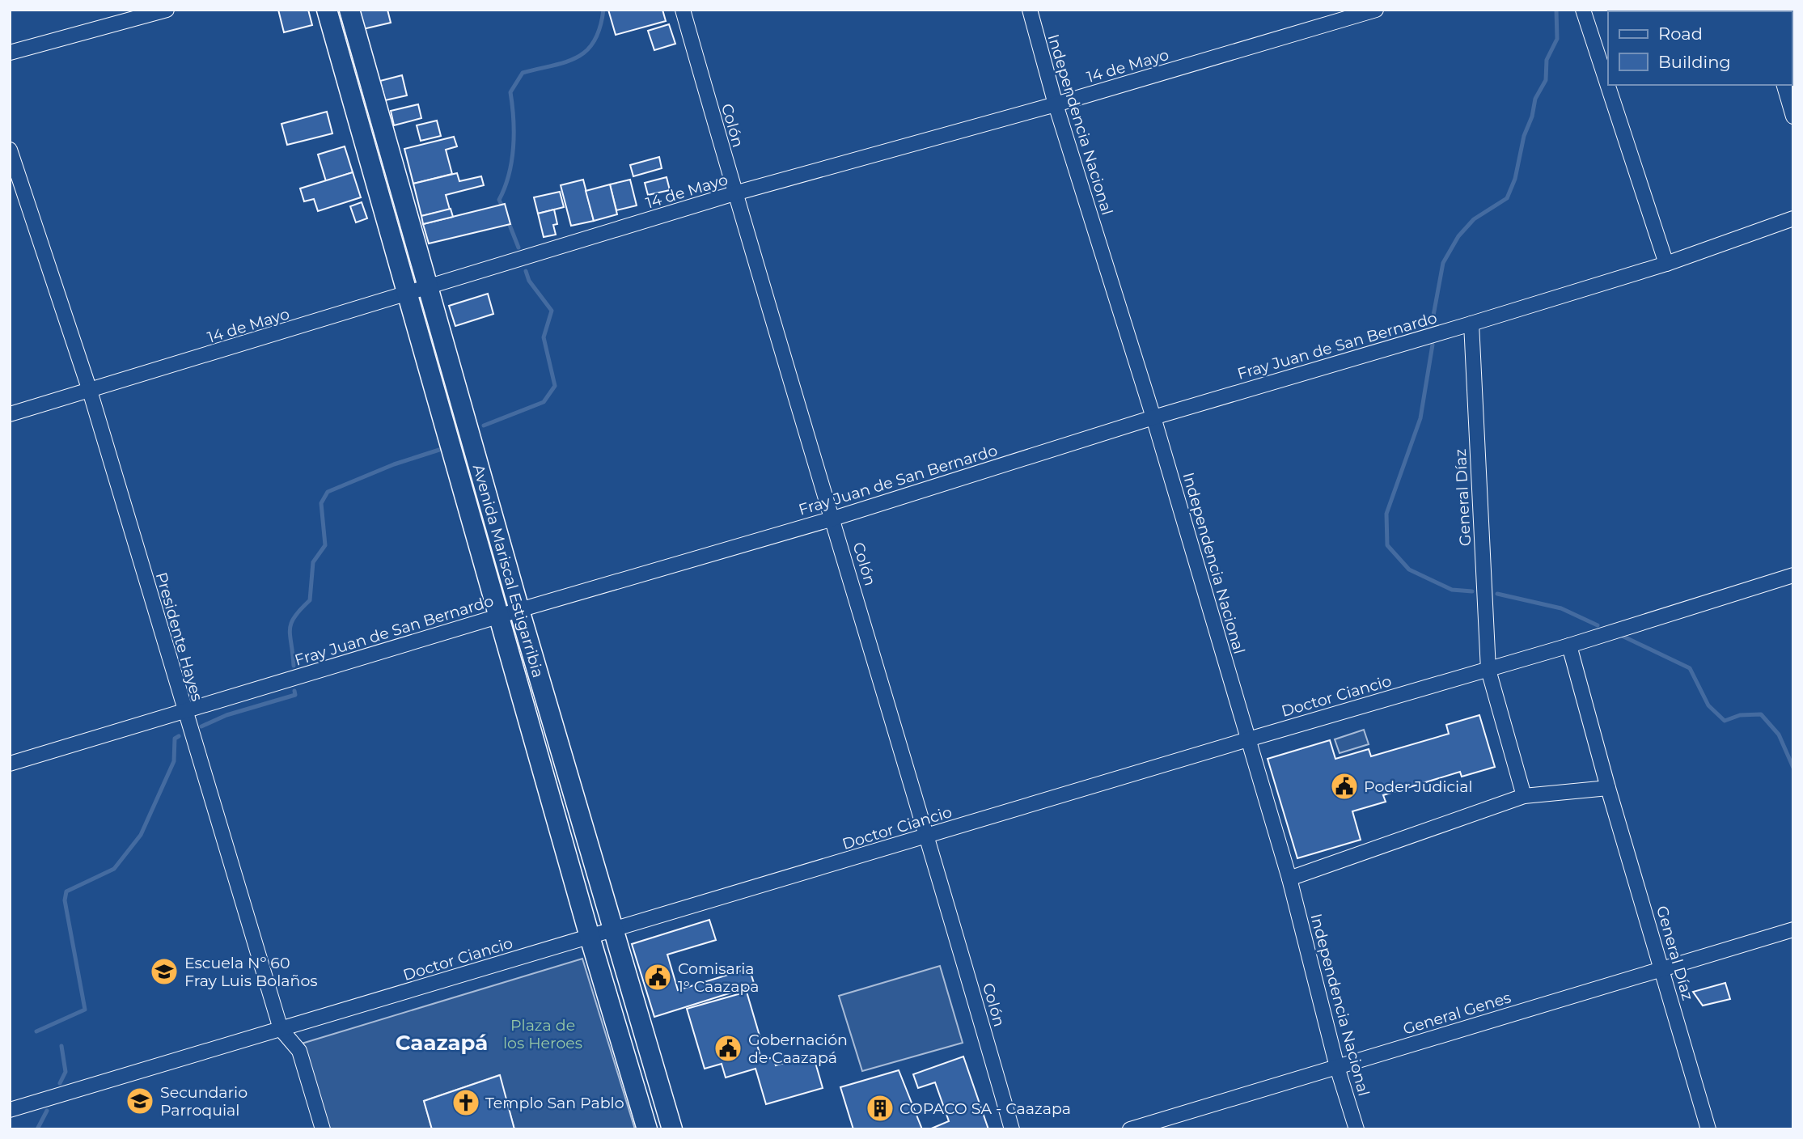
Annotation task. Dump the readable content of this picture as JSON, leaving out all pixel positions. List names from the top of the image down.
{
  "streets": {
    "main road": ["Avenida Mariscal Estigarribia"],
    "street": [
      "14 de Mayo",
      "Independencia Nacional",
      "Colón",
      "Fray Juan de San Bernardo",
      "General Díaz",
      "Presidente Hayes",
      "Doctor Ciancio",
      "General Genes"
    ]
  },
  "crossings": [
    ["14 de Mayo", "Independencia Nacional"],
    ["14 de Mayo", "Colón"],
    ["14 de Mayo", "Avenida Mariscal Estigarribia"],
    ["14 de Mayo", "Presidente Hayes"],
    ["Independencia Nacional", "Fray Juan de San Bernardo"],
    ["Independencia Nacional", "Doctor Ciancio"],
    ["Independencia Nacional", "General Genes"],
    ["Colón", "Fray Juan de San Bernardo"],
    ["Colón", "Doctor Ciancio"],
    ["Fray Juan de San Bernardo", "General Díaz"],
    ["Fray Juan de San Bernardo", "Avenida Mariscal Estigarribia"],
    ["Fray Juan de San Bernardo", "Presidente Hayes"],
    ["General Díaz", "Doctor Ciancio"],
    ["General Díaz", "General Genes"],
    ["Avenida Mariscal Estigarribia", "Doctor Ciancio"],
    ["Presidente Hayes", "Doctor Ciancio"]
  ],
  "districts": ["Caazapá"],
  "parks": ["Plaza de los Heroes"],
  "places": {
    "public building": ["Poder Judicial", "Comisaria 1° Caazapa", "Gobernación de Caazapá"],
    "school or university": ["Escuela Nº 60 Fray Luis Bolaños", "Secundario Parroquial"],
    "church": ["Templo San Pablo"],
    "building": ["COPACO SA - Caazapa"]
  },
  "legend": ["Road", "Building"]
}
